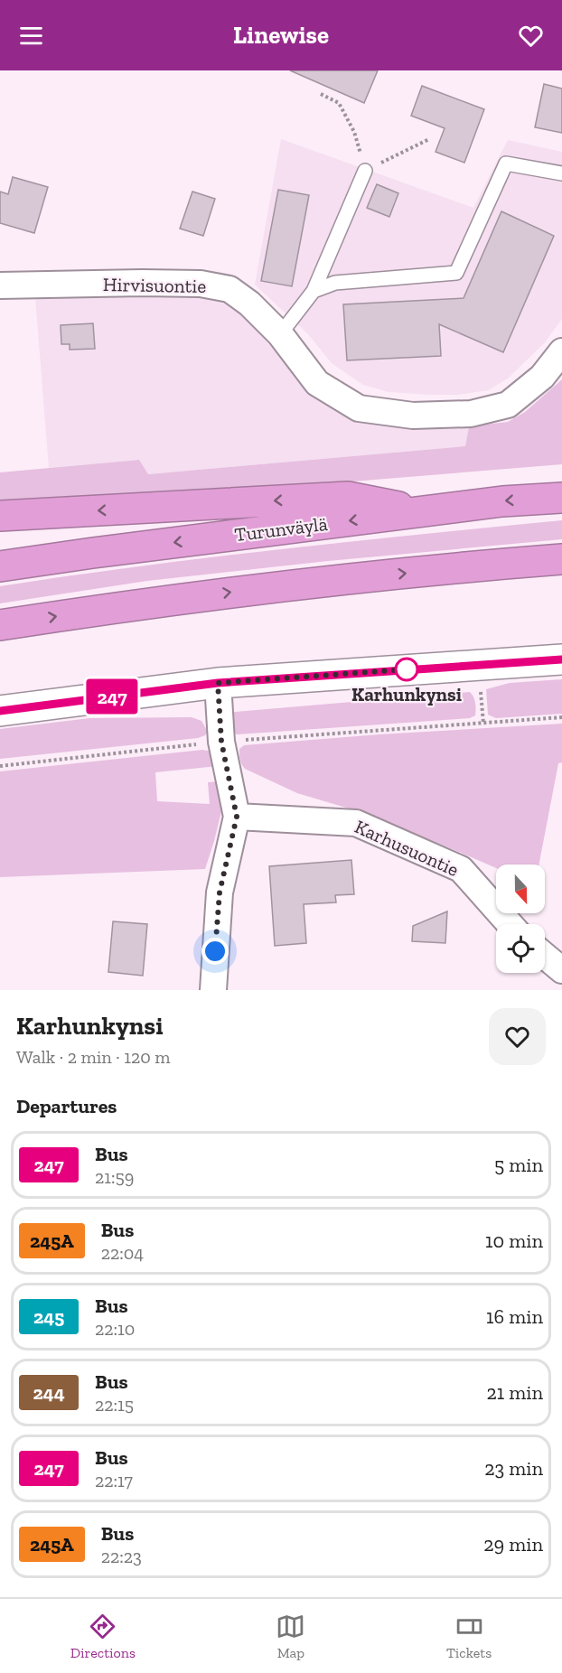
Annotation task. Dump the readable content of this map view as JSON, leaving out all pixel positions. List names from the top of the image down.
{
  "streets": {
    "highway": ["Turunväylä"],
    "street": ["Hirvisuontie", "Karhusuontie"]
  },
  "places": ["Karhunkynsi"],
  "lines": ["bus line 247"],
  "north": "bottom",
  "page": {
    "header": "Linewise",
    "on_map": "247",
    "heading": [
      ["Karhunkynsi", "Walk · 2 min · 120 m"],
      "Departures"
    ],
    "list": [
      {
        "mark": "247",
        "name": "Bus",
        "note": "21:59",
        "value": "5 min"
      },
      {
        "mark": "245A",
        "name": "Bus",
        "note": "22:04",
        "value": "10 min"
      },
      {
        "mark": "245",
        "name": "Bus",
        "note": "22:10",
        "value": "16 min"
      },
      {
        "mark": "244",
        "name": "Bus",
        "note": "22:15",
        "value": "21 min"
      },
      {
        "mark": "247",
        "name": "Bus",
        "note": "22:17",
        "value": "23 min"
      },
      {
        "mark": "245A",
        "name": "Bus",
        "note": "22:23",
        "value": "29 min"
      }
    ],
    "tabs": ["Directions", "Map", "Tickets"]
  }
}
